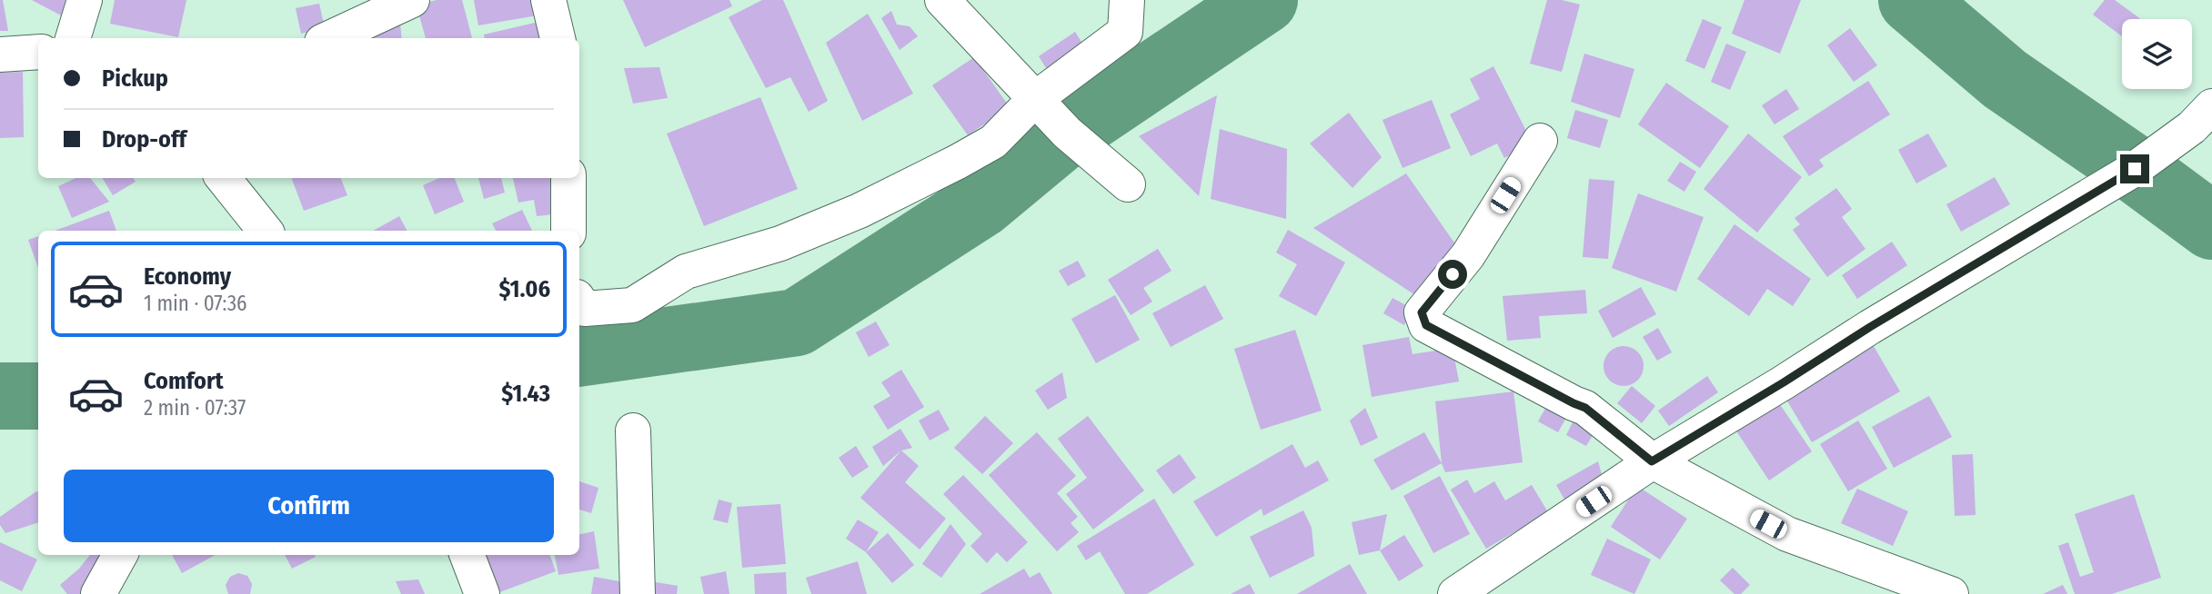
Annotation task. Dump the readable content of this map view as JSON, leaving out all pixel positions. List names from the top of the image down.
{
  "page": {
    "banner": ["Pickup", "Drop-off"],
    "list": [
      {
        "name": "Economy",
        "note": "1 min · 07:36",
        "value": "$1.06"
      },
      {
        "name": "Comfort",
        "note": "2 min · 07:37",
        "value": "$1.43"
      }
    ],
    "buttons": "Confirm"
  }
}
